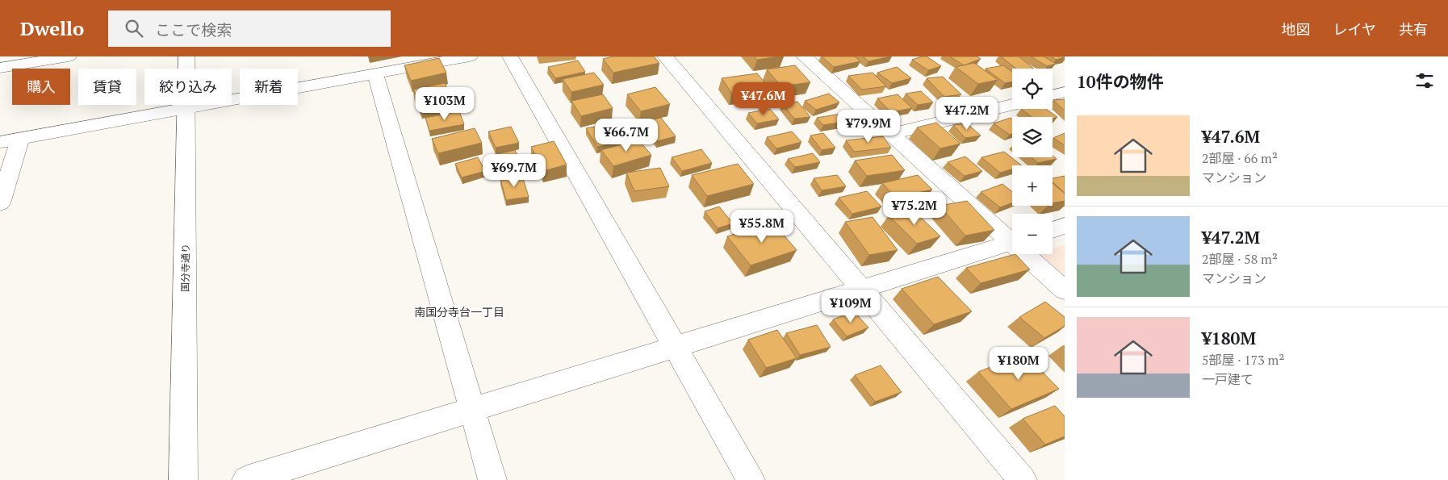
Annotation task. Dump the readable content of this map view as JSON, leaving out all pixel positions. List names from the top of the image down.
{
  "streets": {
    "street": ["国分寺通り"]
  },
  "districts": ["南国分寺台一丁目"],
  "page": {
    "header": "Dwello",
    "search": "ここで検索",
    "nav": ["地図", "レイヤ", "共有"],
    "heading": "10件の物件",
    "map_buttons": ["+", "−"],
    "chip": [
      "購入",
      "賃貸",
      "絞り込み",
      "新着"
    ],
    "price": [
      "¥47.6M",
      "¥103M",
      "¥47.2M",
      "¥79.9M",
      "¥66.7M",
      "¥69.7M",
      "¥75.2M",
      "¥55.8M",
      "¥109M",
      "¥180M"
    ],
    "list": [
      {
        "name": "¥47.6M",
        "note": "2部屋 · 66 m² · マンション"
      },
      {
        "name": "¥47.2M",
        "note": "2部屋 · 58 m² · マンション"
      },
      {
        "name": "¥180M",
        "note": "5部屋 · 173 m² · 一戸建て"
      }
    ]
  }
}
